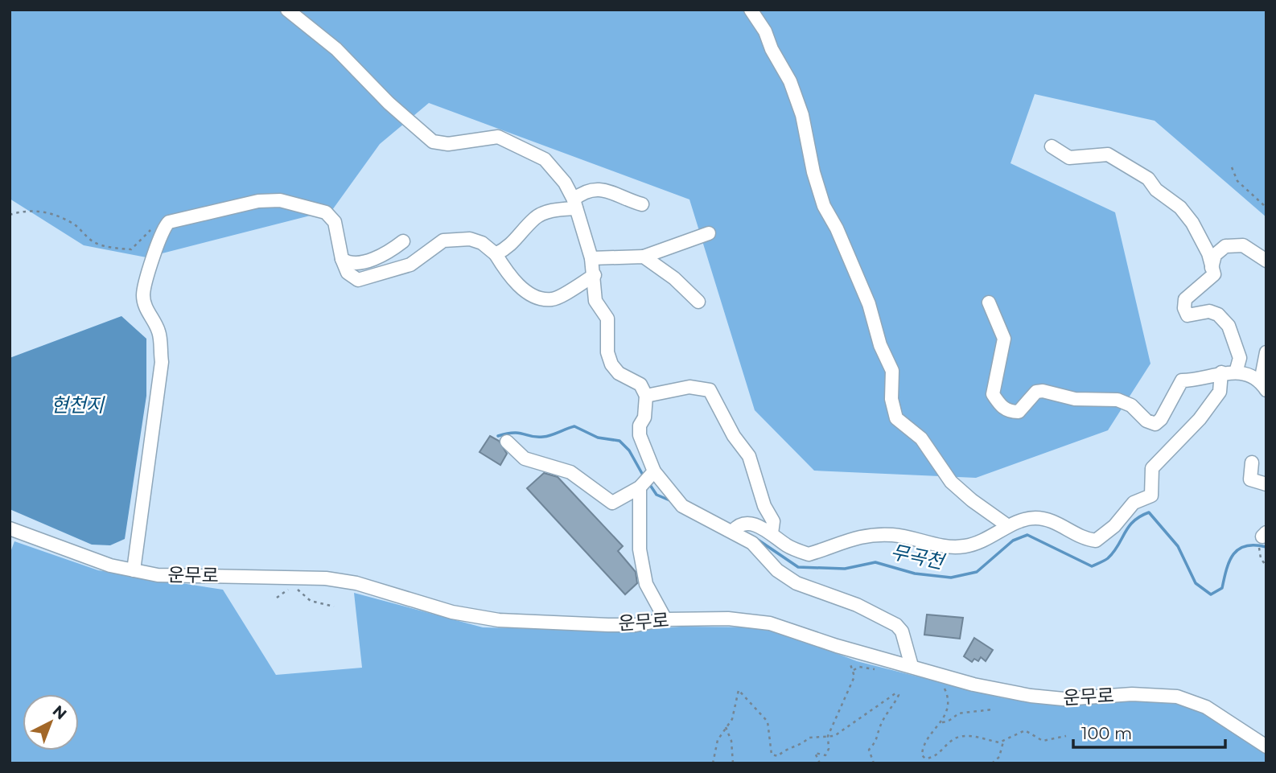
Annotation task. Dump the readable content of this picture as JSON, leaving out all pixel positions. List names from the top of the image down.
{
  "streets": {
    "street": ["운무로"]
  },
  "water": ["현천지", "무곡천"],
  "scale_bar": "100 m",
  "north": "top right"
}
